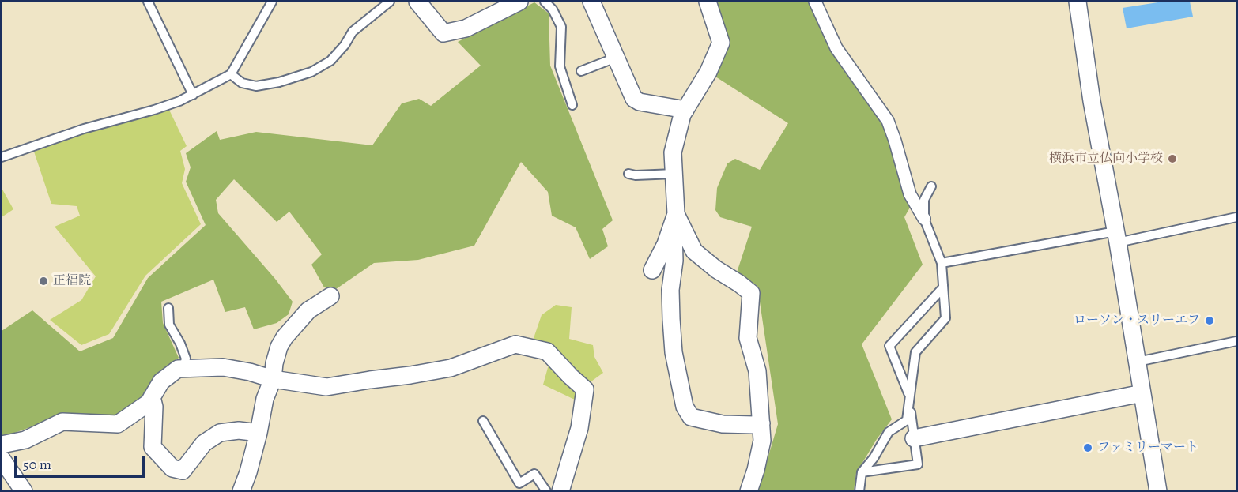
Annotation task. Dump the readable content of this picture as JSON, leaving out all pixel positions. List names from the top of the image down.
{
  "places": [
    "横浜市立仏向小学校",
    "正福院",
    "ローソン・スリーエフ",
    "ファミリーマート"
  ],
  "scale_bar": "50 m"
}
